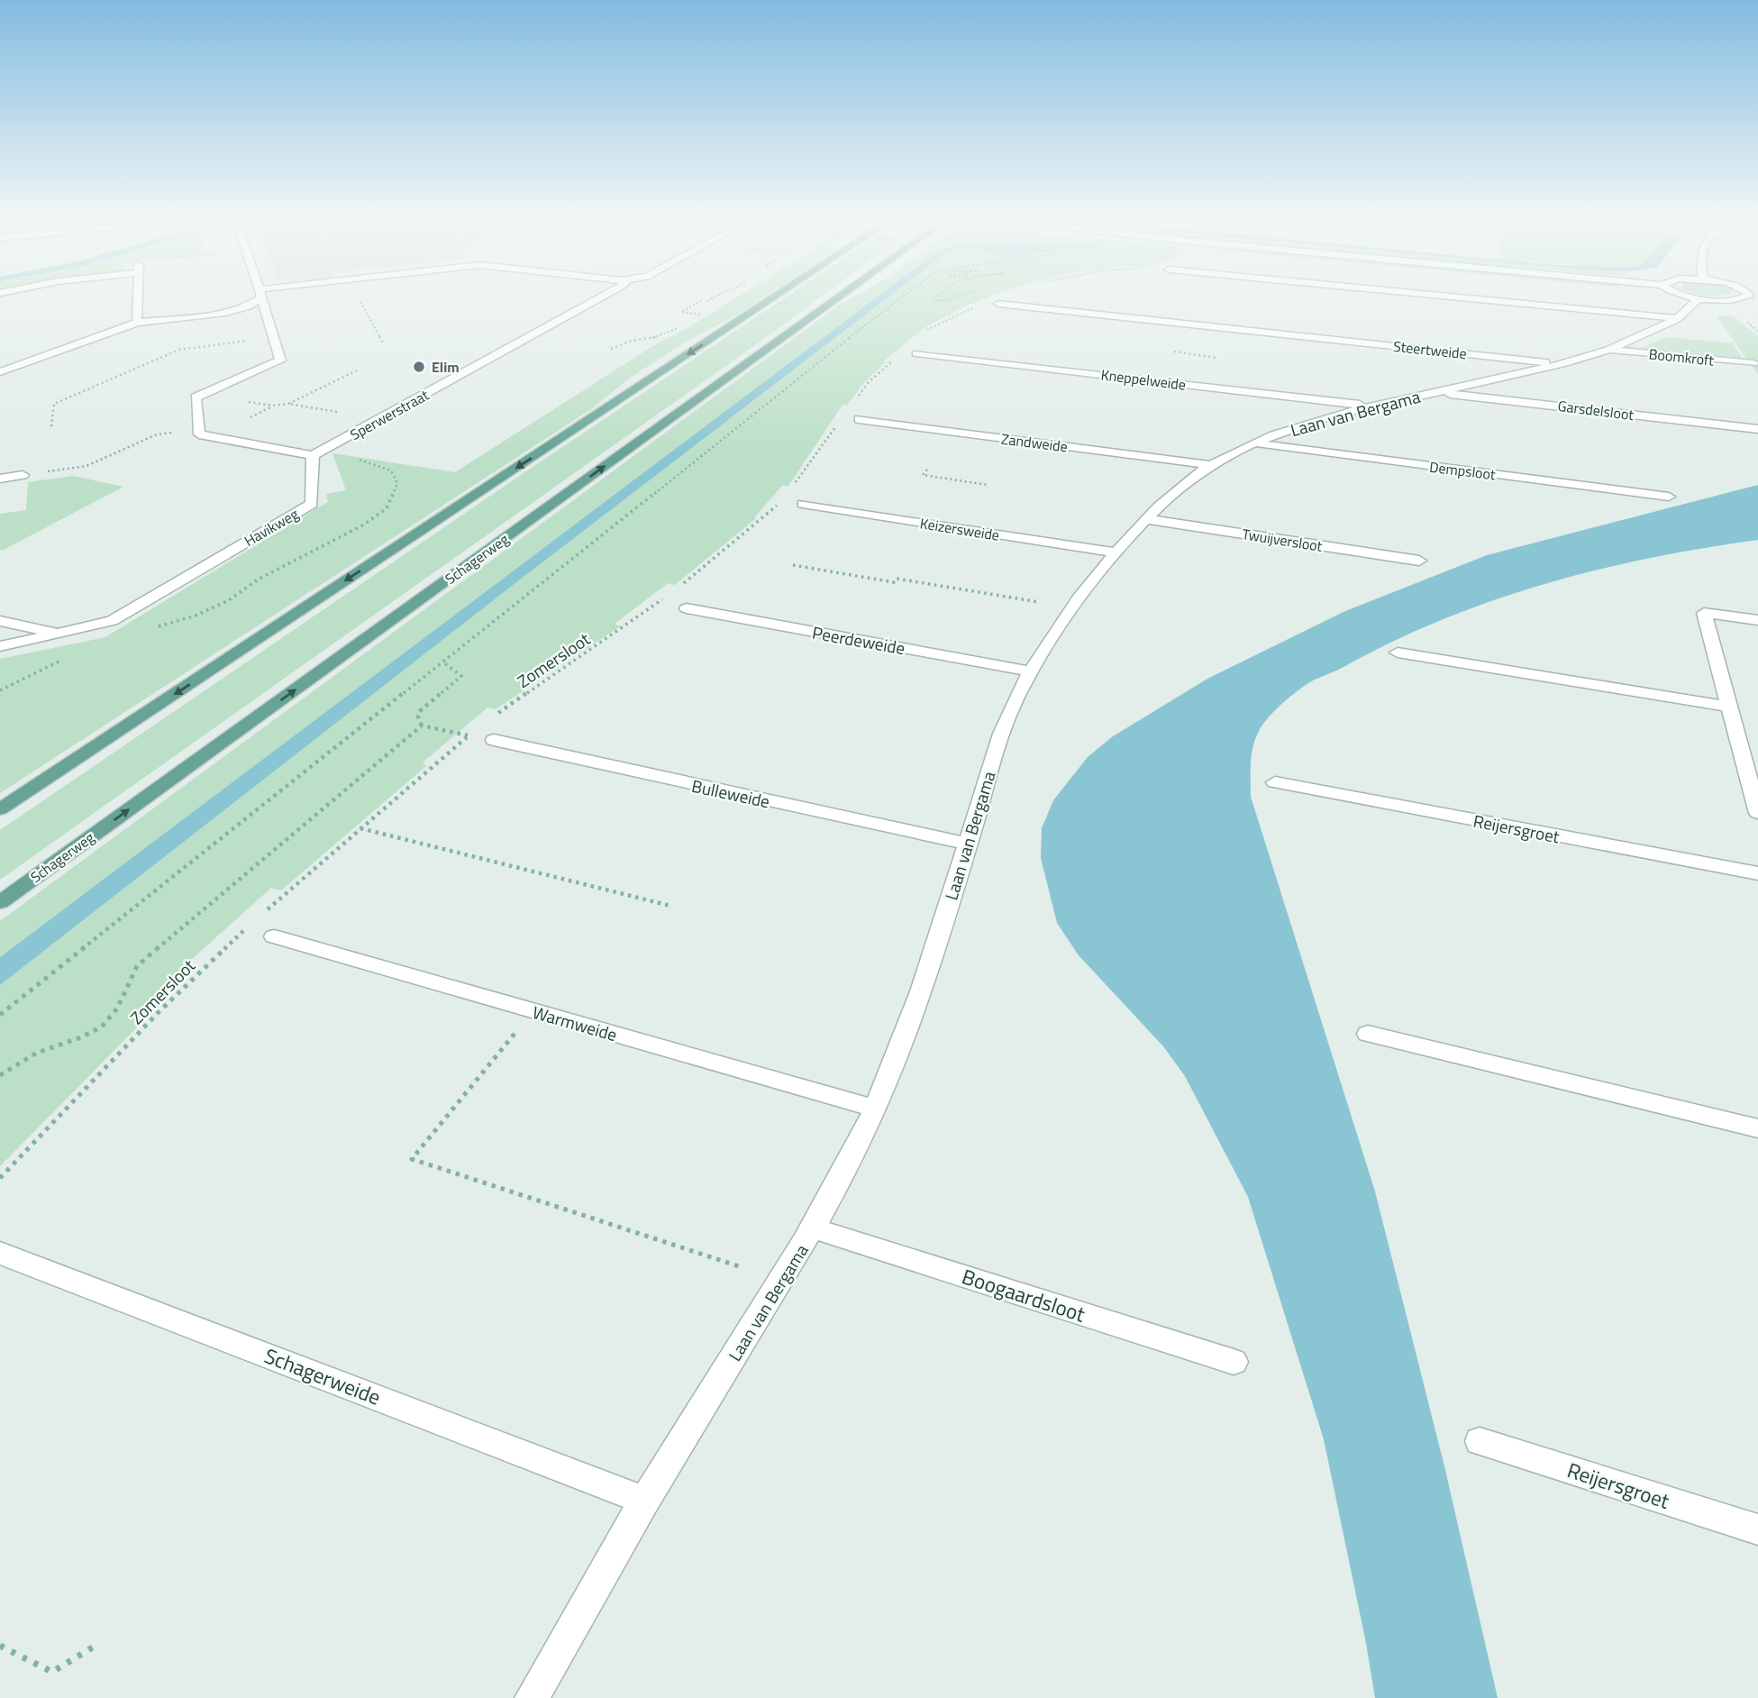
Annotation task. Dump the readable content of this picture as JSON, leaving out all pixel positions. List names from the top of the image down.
{
  "streets": {
    "main road": ["Schagerweg"],
    "street": [
      "Steertweide",
      "Boomkroft",
      "Kneppelweide",
      "Garsdelsloot",
      "Laan van Bergama",
      "Sperwerstraat",
      "Zandweide",
      "Dempsloot",
      "Havikweg",
      "Keizersweide",
      "Twuijversloot",
      "Peerdeweide",
      "Bulleweide",
      "Reijersgroet",
      "Warmweide",
      "Boogaardsloot",
      "Schagerweide"
    ],
    "path": ["Zomersloot"]
  },
  "crossings": [
    ["Steertweide", "Laan van Bergama"],
    ["Boomkroft", "Laan van Bergama"],
    ["Kneppelweide", "Laan van Bergama"],
    ["Garsdelsloot", "Laan van Bergama"],
    ["Laan van Bergama", "Zandweide"],
    ["Laan van Bergama", "Dempsloot"],
    ["Laan van Bergama", "Keizersweide"],
    ["Laan van Bergama", "Twuijversloot"],
    ["Laan van Bergama", "Peerdeweide"],
    ["Laan van Bergama", "Bulleweide"],
    ["Laan van Bergama", "Warmweide"],
    ["Laan van Bergama", "Boogaardsloot"],
    ["Laan van Bergama", "Schagerweide"],
    ["Sperwerstraat", "Havikweg"]
  ],
  "places": ["Elim"]
}
